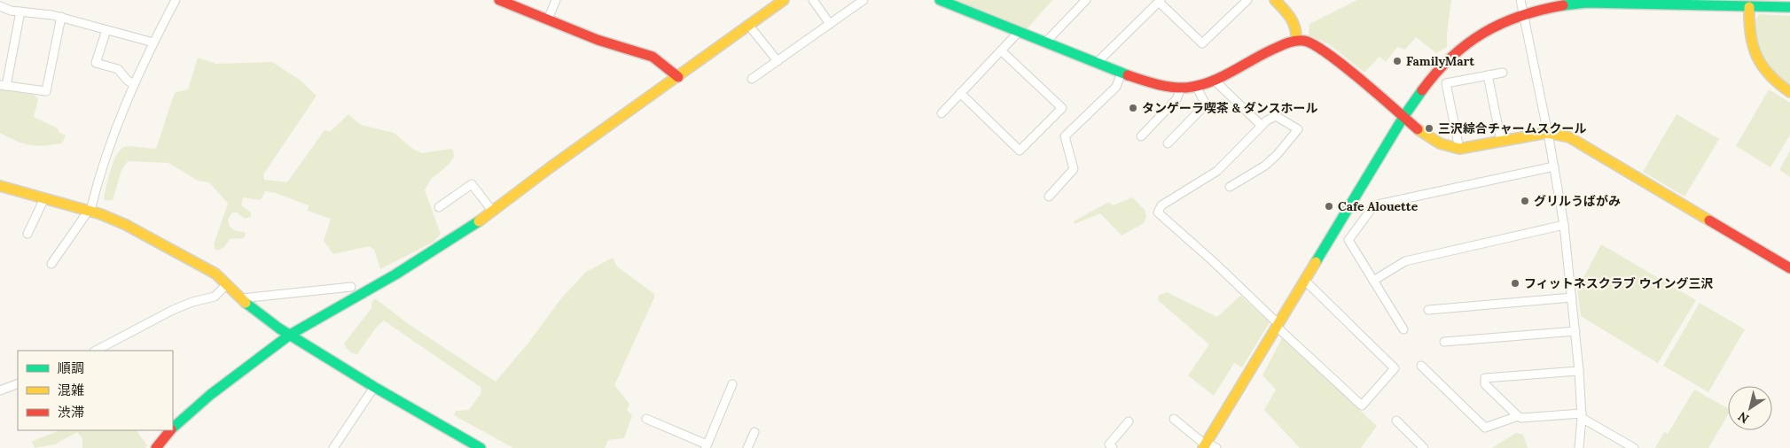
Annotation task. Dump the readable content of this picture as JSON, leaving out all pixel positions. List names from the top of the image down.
{
  "places": [
    "FamilyMart",
    "タンゲーラ喫茶 & ダンスホール",
    "三沢綜合チャームスクール",
    "グリルうばがみ",
    "Cafe Alouette",
    "フィットネスクラブ ウイング三沢"
  ],
  "legend": ["順調", "混雑", "渋滞"],
  "north": "bottom left"
}
